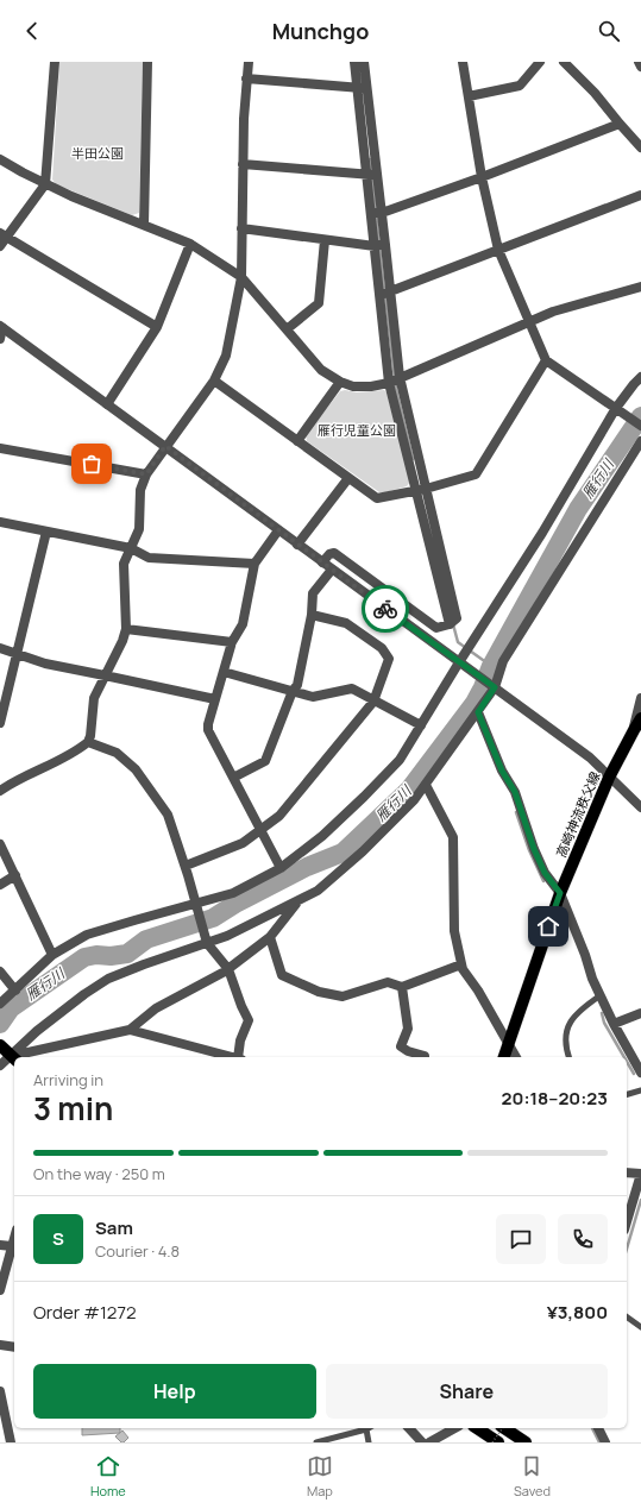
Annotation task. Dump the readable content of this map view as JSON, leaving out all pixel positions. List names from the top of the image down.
{
  "streets": {
    "main road": ["高崎神流秩父線"]
  },
  "water": ["雁行川"],
  "parks": ["半田公園", "雁行児童公園"],
  "page": {
    "header": "Munchgo",
    "heading": ["3 min", "Arriving in", "20:18–20:23"],
    "panel": [
      "Sam",
      "Courier · 4.8",
      "Order #1272",
      "¥3,800"
    ],
    "bar": "On the way · 250 m",
    "round": "S",
    "buttons": ["Help", "Share"],
    "tabs": ["Home", "Map", "Saved"]
  }
}
